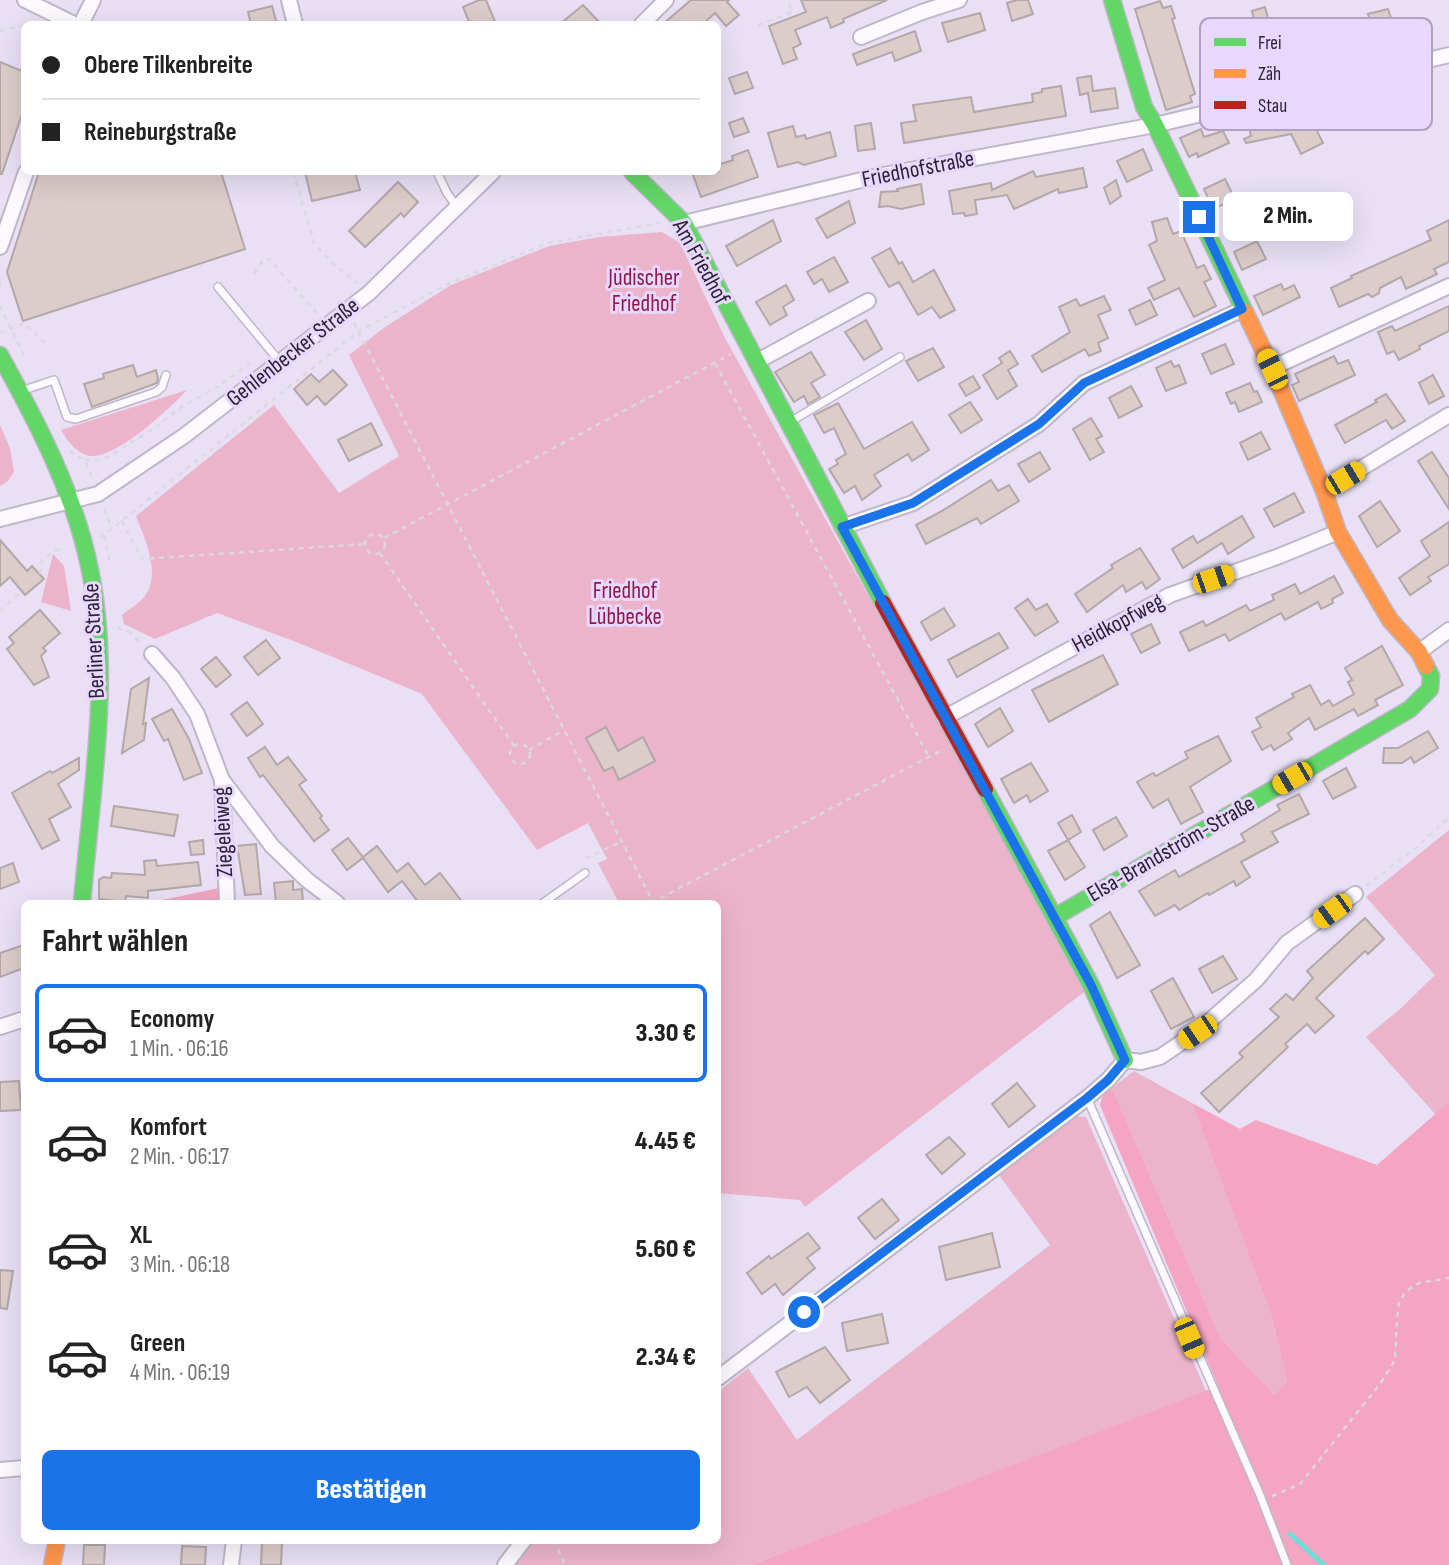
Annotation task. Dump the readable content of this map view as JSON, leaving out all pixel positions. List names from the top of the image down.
{
  "streets": {
    "street": [
      "Friedhofstraße",
      "Am Friedhof",
      "Gehlenbecker Straße",
      "Heidkopfweg",
      "Berliner Straße",
      "Ziegeleiweg",
      "Elsa-Brandström-Straße"
    ]
  },
  "crossings": [
    ["Friedhofstraße", "Am Friedhof"],
    ["Am Friedhof", "Heidkopfweg"],
    ["Am Friedhof", "Elsa-Brandström-Straße"],
    ["Gehlenbecker Straße", "Berliner Straße"]
  ],
  "parks": ["Jüdischer Friedhof", "Friedhof Lübbecke"],
  "legend": ["Frei", "Zäh", "Stau"],
  "page": {
    "banner": ["Obere Tilkenbreite", "Reineburgstraße"],
    "bubble": "2 Min.",
    "heading": "Fahrt wählen",
    "list": [
      {
        "name": "Economy",
        "note": "1 Min. · 06:16",
        "value": "3.30 €"
      },
      {
        "name": "Komfort",
        "note": "2 Min. · 06:17",
        "value": "4.45 €"
      },
      {
        "name": "XL",
        "note": "3 Min. · 06:18",
        "value": "5.60 €"
      },
      {
        "name": "Green",
        "note": "4 Min. · 06:19",
        "value": "2.34 €"
      }
    ],
    "buttons": "Bestätigen"
  }
}
